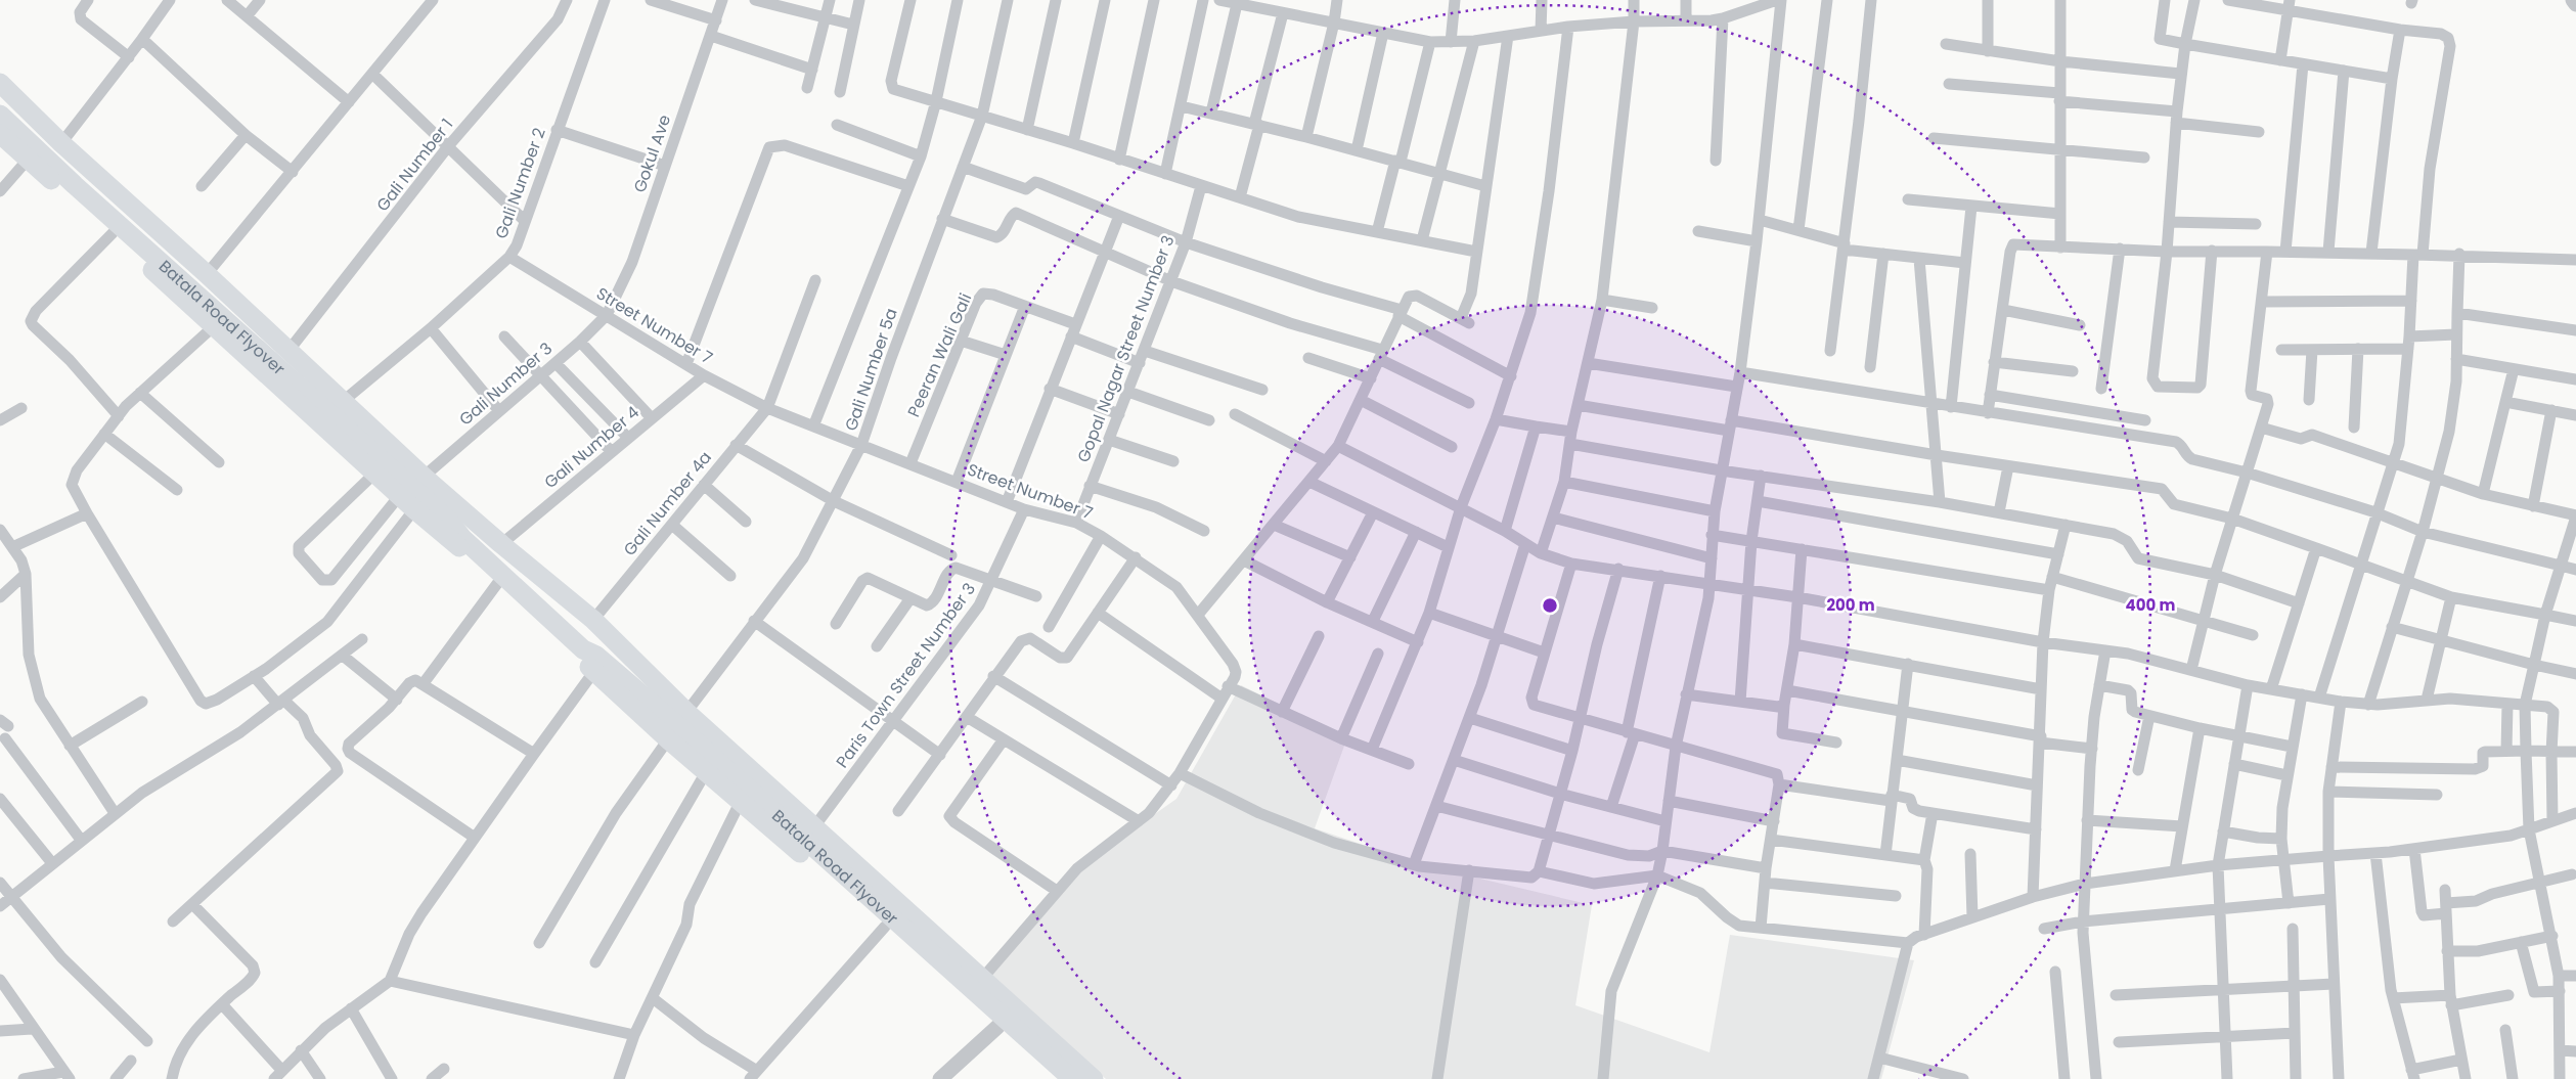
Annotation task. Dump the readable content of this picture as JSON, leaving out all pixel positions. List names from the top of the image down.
{
  "streets": {
    "main road": ["Batala Road Flyover"],
    "street": [
      "Gokul Ave",
      "Gali Number 1",
      "Gali Number 2",
      "Street Number 7",
      "Gopal Nagar Street Number 3",
      "Peeran Wali Gali",
      "Gali Number 5a",
      "Gali Number 3",
      "Gali Number 4",
      "Gali Number 4a",
      "Paris Town Street Number 3"
    ]
  },
  "crossings": [
    ["Gokul Ave", "Street Number 7"],
    ["Gokul Ave", "Gali Number 3"],
    ["Gali Number 2", "Street Number 7"],
    ["Street Number 7", "Gopal Nagar Street Number 3"],
    ["Street Number 7", "Peeran Wali Gali"],
    ["Street Number 7", "Gali Number 5a"],
    ["Street Number 7", "Gali Number 3"],
    ["Street Number 7", "Gali Number 4"],
    ["Street Number 7", "Gali Number 4a"],
    ["Street Number 7", "Paris Town Street Number 3"]
  ],
  "rings": ["200 m", "400 m"]
}
